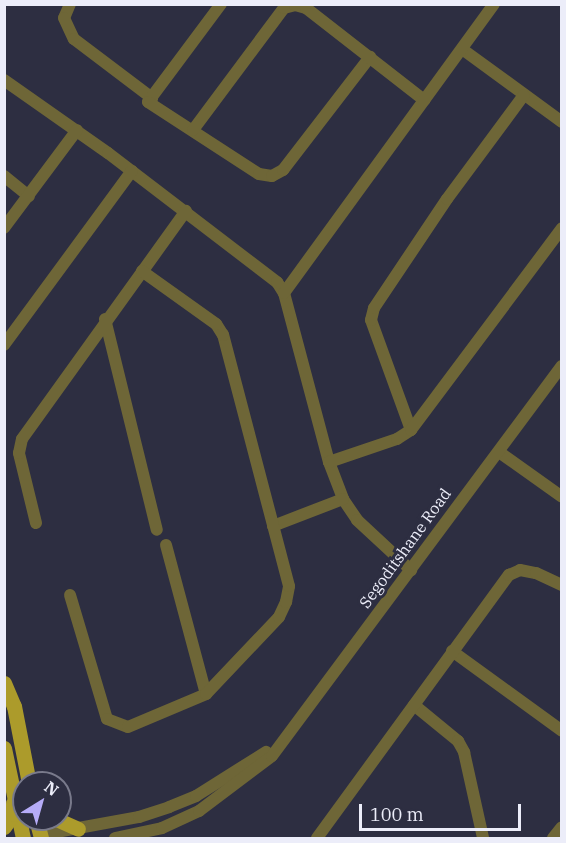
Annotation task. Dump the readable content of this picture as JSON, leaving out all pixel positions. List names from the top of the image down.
{
  "streets": {
    "street": ["Segoditshane Road"]
  },
  "scale_bar": "100 m",
  "north": "top right"
}
